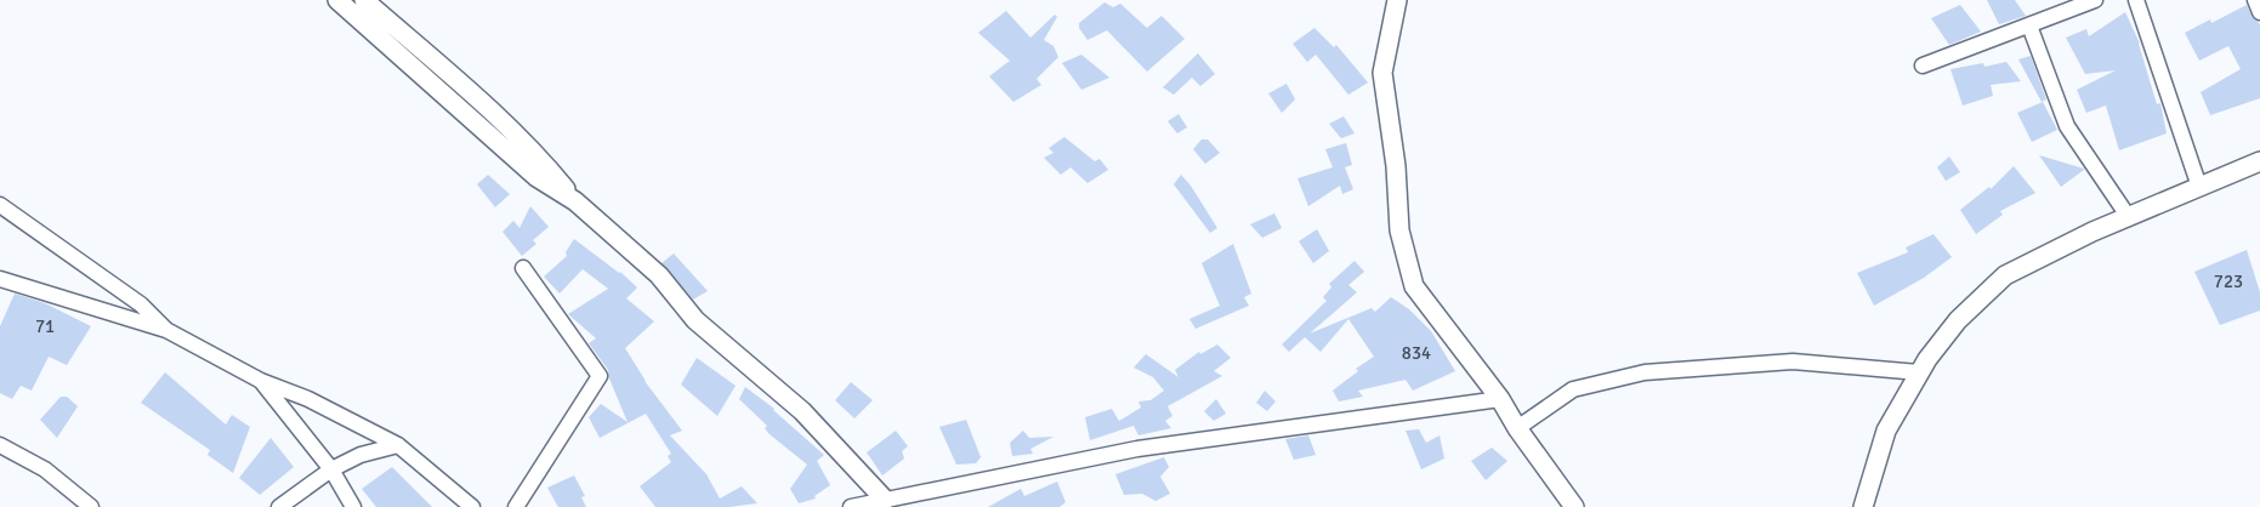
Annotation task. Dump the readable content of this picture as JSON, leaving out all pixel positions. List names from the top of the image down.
{
  "house_numbers": ["723", "71", "834"]
}
